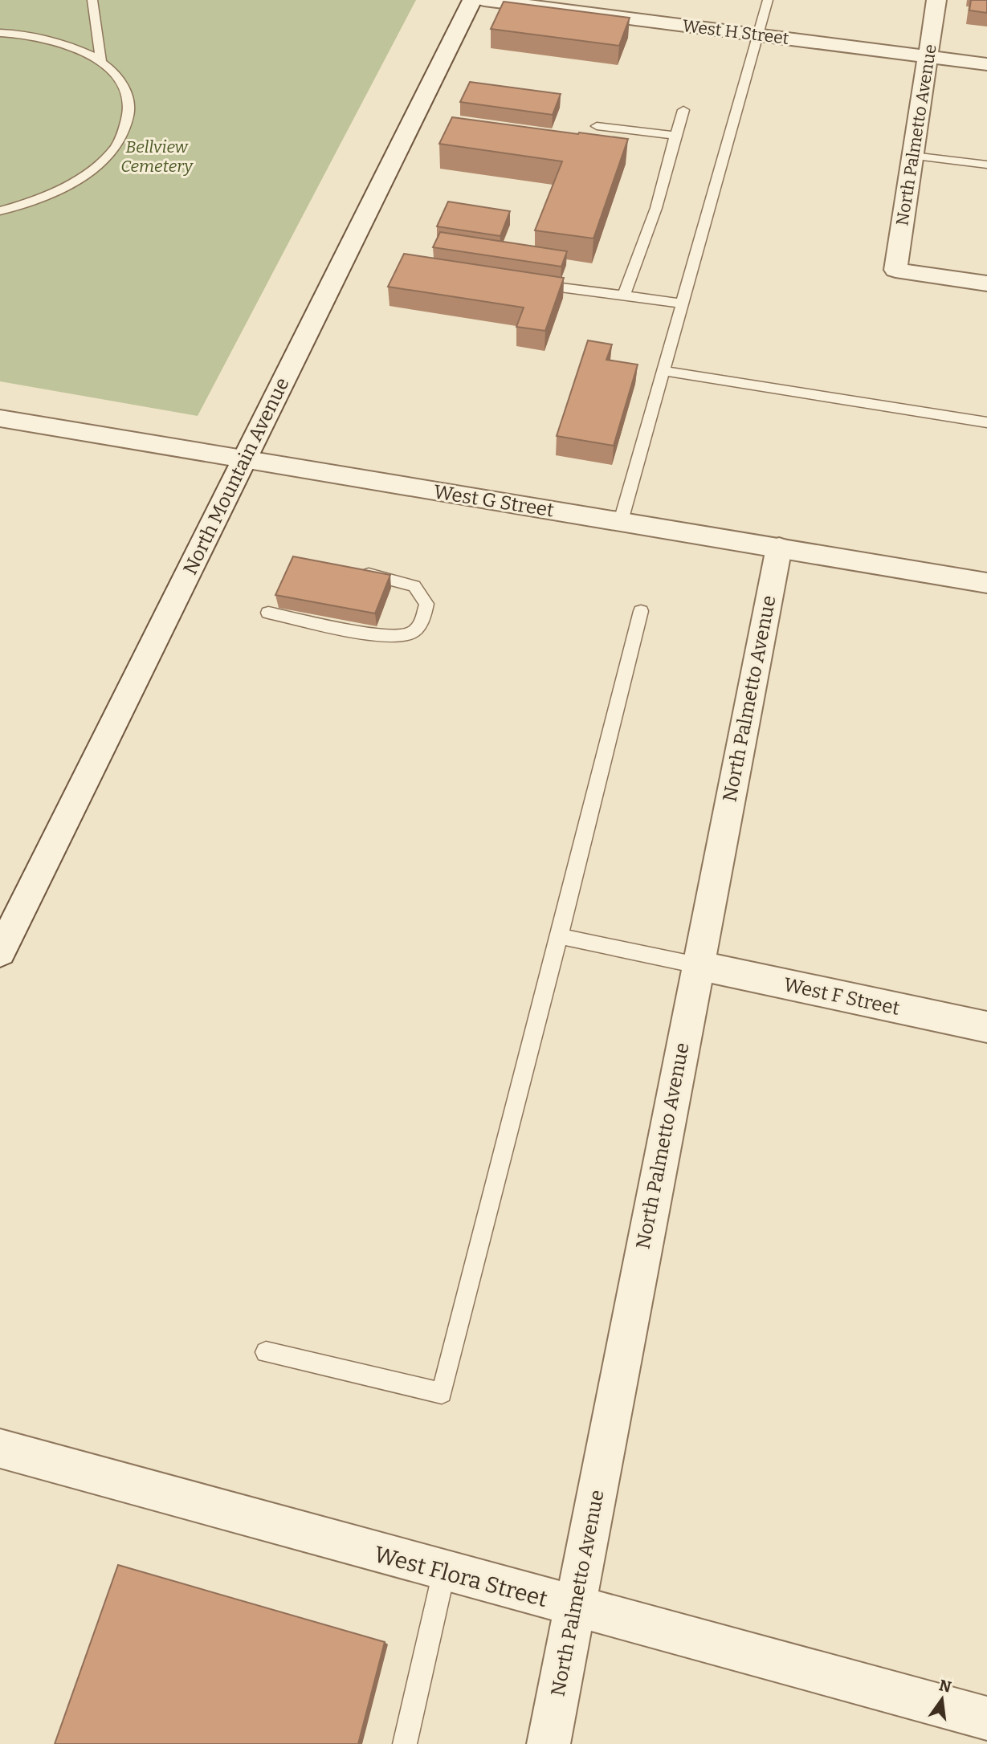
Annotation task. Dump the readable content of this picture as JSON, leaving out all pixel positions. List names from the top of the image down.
{
  "streets": {
    "street": [
      "West H Street",
      "North Palmetto Avenue",
      "North Mountain Avenue",
      "West G Street",
      "West F Street",
      "West Flora Street"
    ]
  },
  "crossings": [
    ["West H Street", "North Palmetto Avenue"],
    ["North Palmetto Avenue", "West G Street"],
    ["North Palmetto Avenue", "West F Street"],
    ["North Palmetto Avenue", "West Flora Street"],
    ["North Mountain Avenue", "West G Street"]
  ],
  "parks": ["Bellview Cemetery"],
  "north": "top"
}
